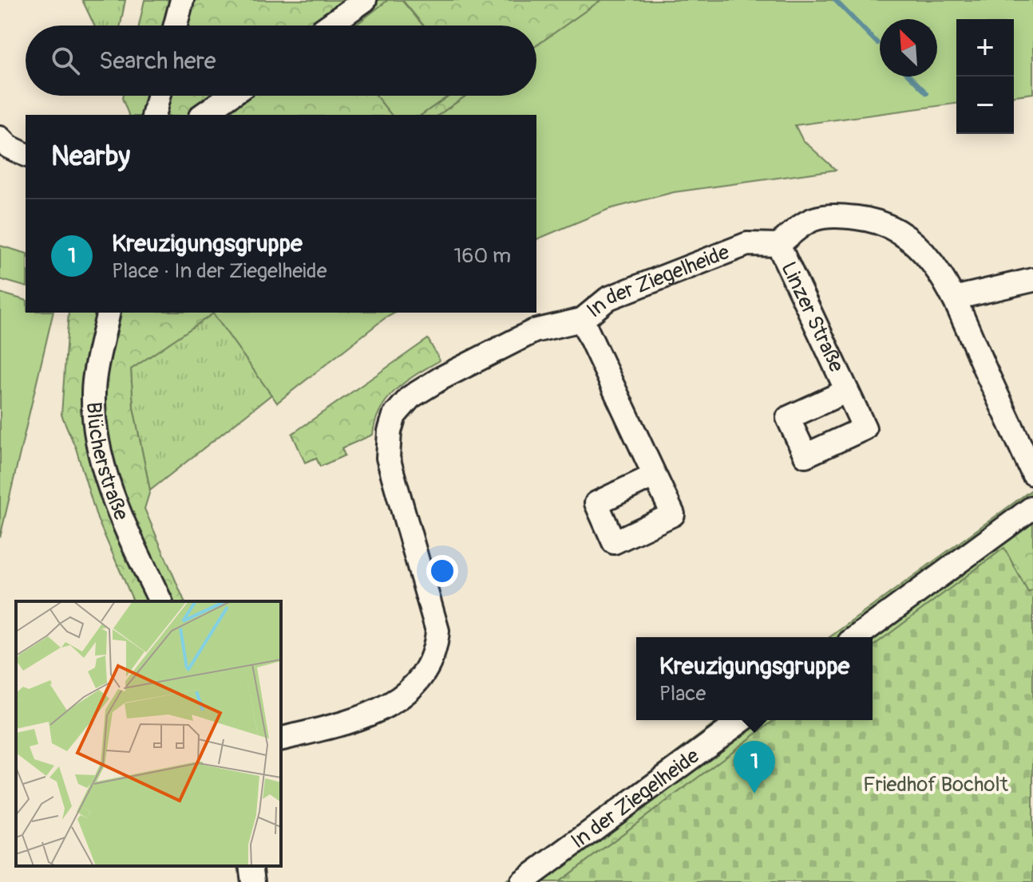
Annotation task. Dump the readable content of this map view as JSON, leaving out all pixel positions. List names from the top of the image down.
{
  "streets": {
    "street": ["In der Ziegelheide", "Linzer Straße", "Blücherstraße"]
  },
  "crossings": [
    ["In der Ziegelheide", "Linzer Straße"]
  ],
  "parks": ["Friedhof Bocholt"],
  "north": "top left",
  "page": {
    "map_buttons": ["+", "−"],
    "search": "Search here",
    "heading": "Nearby",
    "list": [
      {
        "mark": "1",
        "name": "Kreuzigungsgruppe",
        "note": "Place · In der Ziegelheide",
        "value": "160 m"
      }
    ],
    "popup": ["Kreuzigungsgruppe", "Place"],
    "pins": "1"
  }
}
